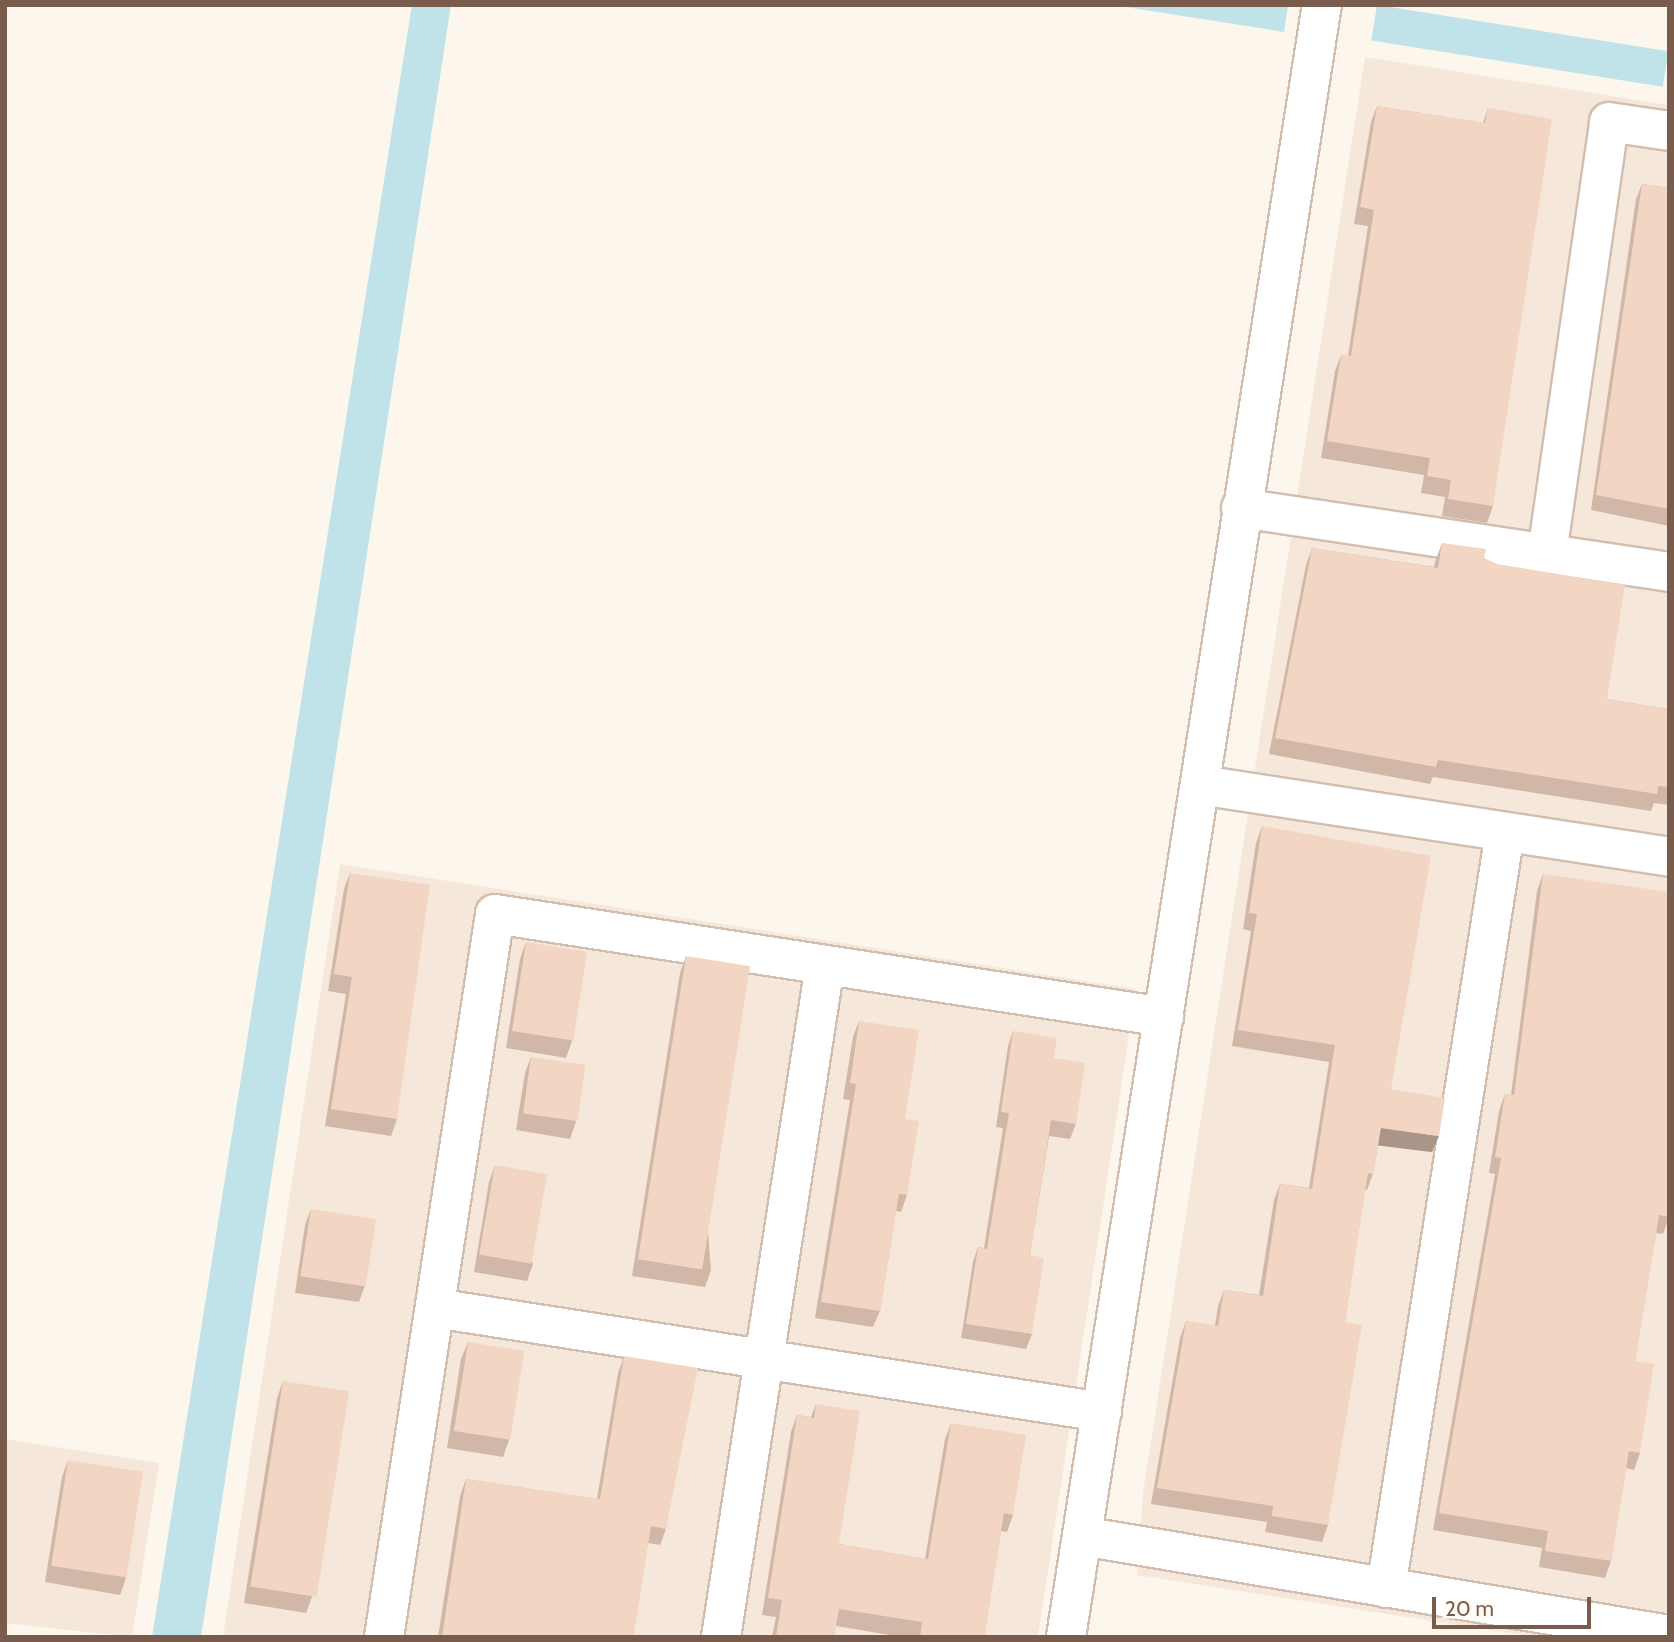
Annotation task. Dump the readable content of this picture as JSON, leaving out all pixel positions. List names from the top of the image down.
{
  "scale_bar": "20 m"
}
